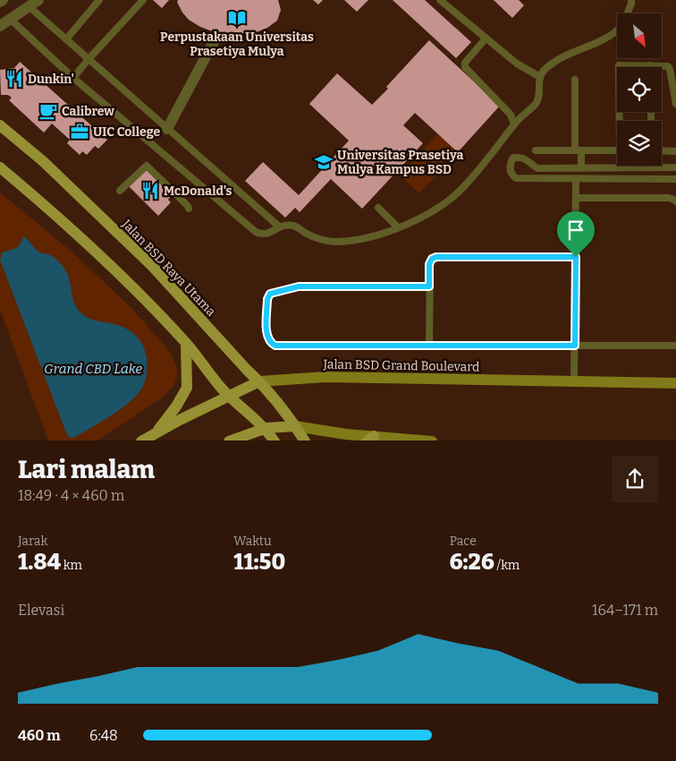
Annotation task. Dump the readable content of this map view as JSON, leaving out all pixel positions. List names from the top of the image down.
{
  "streets": {
    "main road": ["Jalan BSD Raya Utama", "Jalan BSD Grand Boulevard"]
  },
  "crossings": [
    ["Jalan BSD Raya Utama", "Jalan BSD Grand Boulevard"]
  ],
  "water": ["Grand CBD Lake"],
  "places": {
    "library": ["Perpustakaan Universitas Prasetiya Mulya"],
    "restaurant": ["Dunkin'", "McDonald's"],
    "cafe": ["Calibrew"],
    "office": ["UIC College"],
    "school or university": ["Universitas Prasetiya Mulya Kampus BSD"]
  },
  "north": "bottom right",
  "page": {
    "heading": ["Lari malam", "18:49 · 4 × 460 m"],
    "stats": [
      ["Jarak", "1.84 km"],
      ["Waktu", "11:50"],
      ["Pace", "6:26 /km"]
    ],
    "chart": ["Elevasi", "164–171 m"],
    "list": [
      {
        "name": "460 m",
        "note": "6:48"
      }
    ]
  }
}
